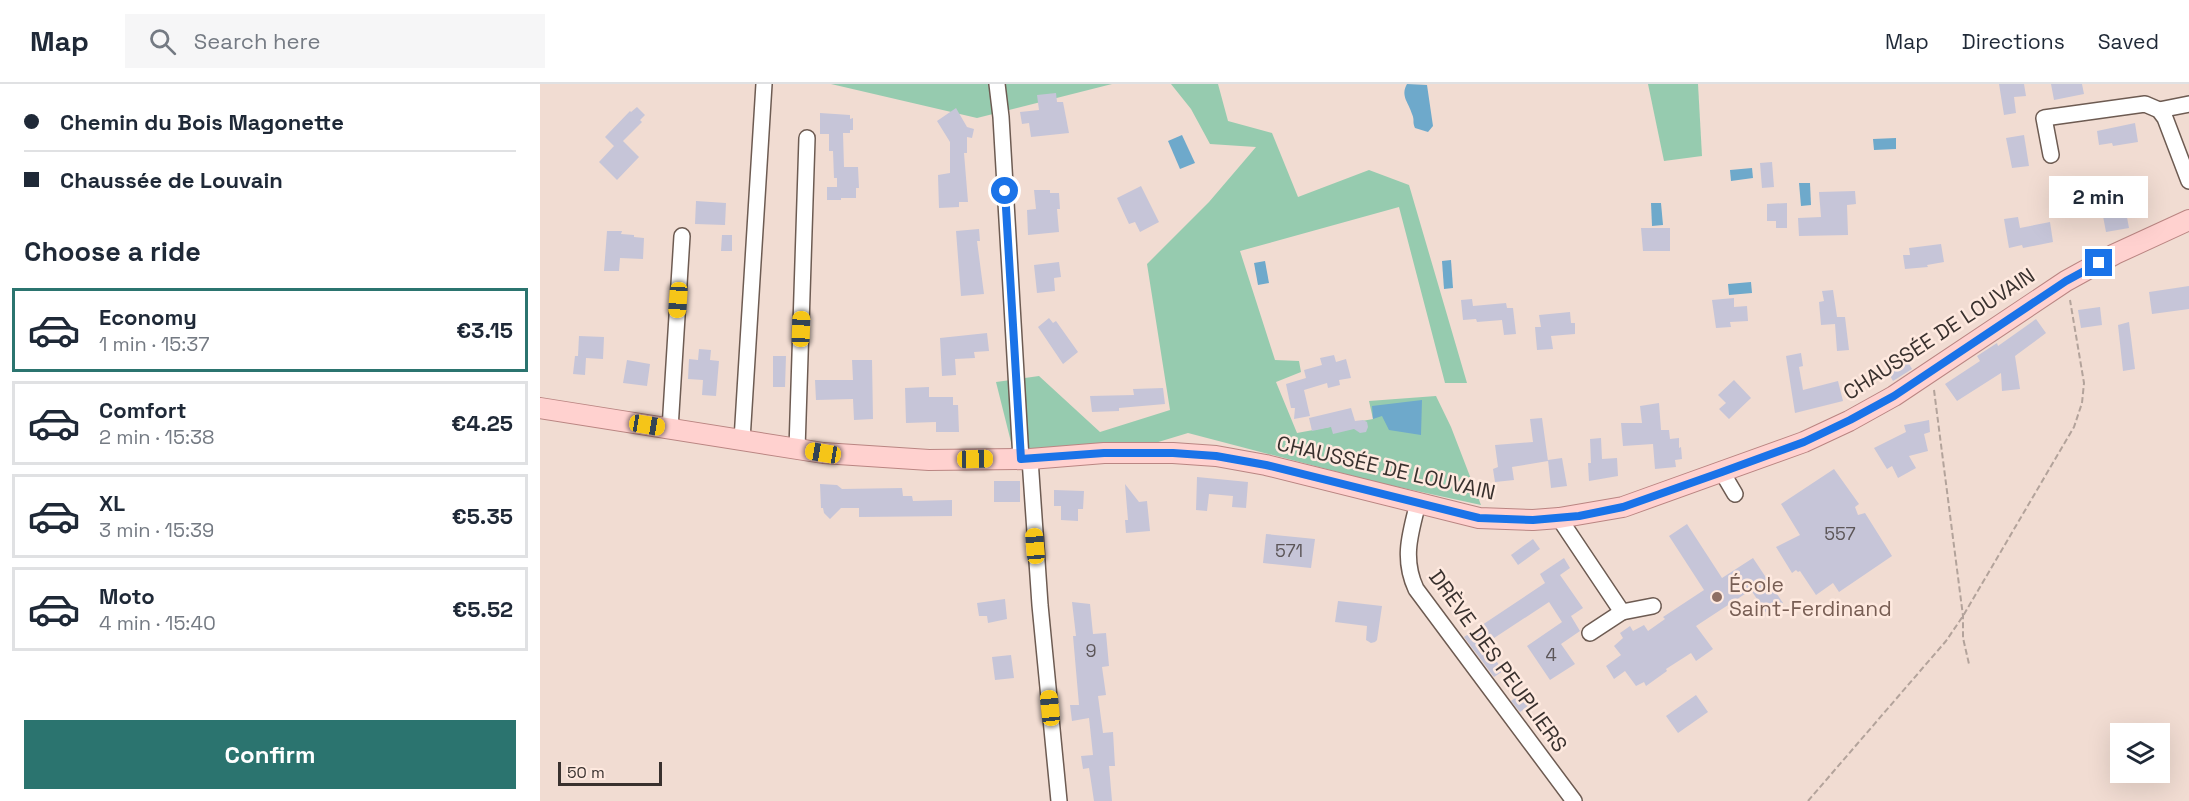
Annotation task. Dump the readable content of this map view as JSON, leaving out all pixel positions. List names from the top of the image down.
{
  "streets": {
    "main road": ["CHAUSSÉE DE LOUVAIN"],
    "street": ["DRÈVE DES PEUPLIERS"]
  },
  "crossings": [
    ["CHAUSSÉE DE LOUVAIN", "DRÈVE DES PEUPLIERS"]
  ],
  "places": ["École Saint-Ferdinand"],
  "house_numbers": [
    "557",
    "571",
    "9",
    "4"
  ],
  "scale_bar": "50 m",
  "page": {
    "header": "Map",
    "search": "Search here",
    "nav": ["Map", "Directions", "Saved"],
    "banner": ["Chemin du Bois Magonette", "Chaussée de Louvain"],
    "bubble": "2 min",
    "heading": "Choose a ride",
    "list": [
      {
        "name": "Economy",
        "note": "1 min · 15:37",
        "value": "€3.15"
      },
      {
        "name": "Comfort",
        "note": "2 min · 15:38",
        "value": "€4.25"
      },
      {
        "name": "XL",
        "note": "3 min · 15:39",
        "value": "€5.35"
      },
      {
        "name": "Moto",
        "note": "4 min · 15:40",
        "value": "€5.52"
      }
    ],
    "buttons": "Confirm",
    "scale": "50 m"
  }
}
